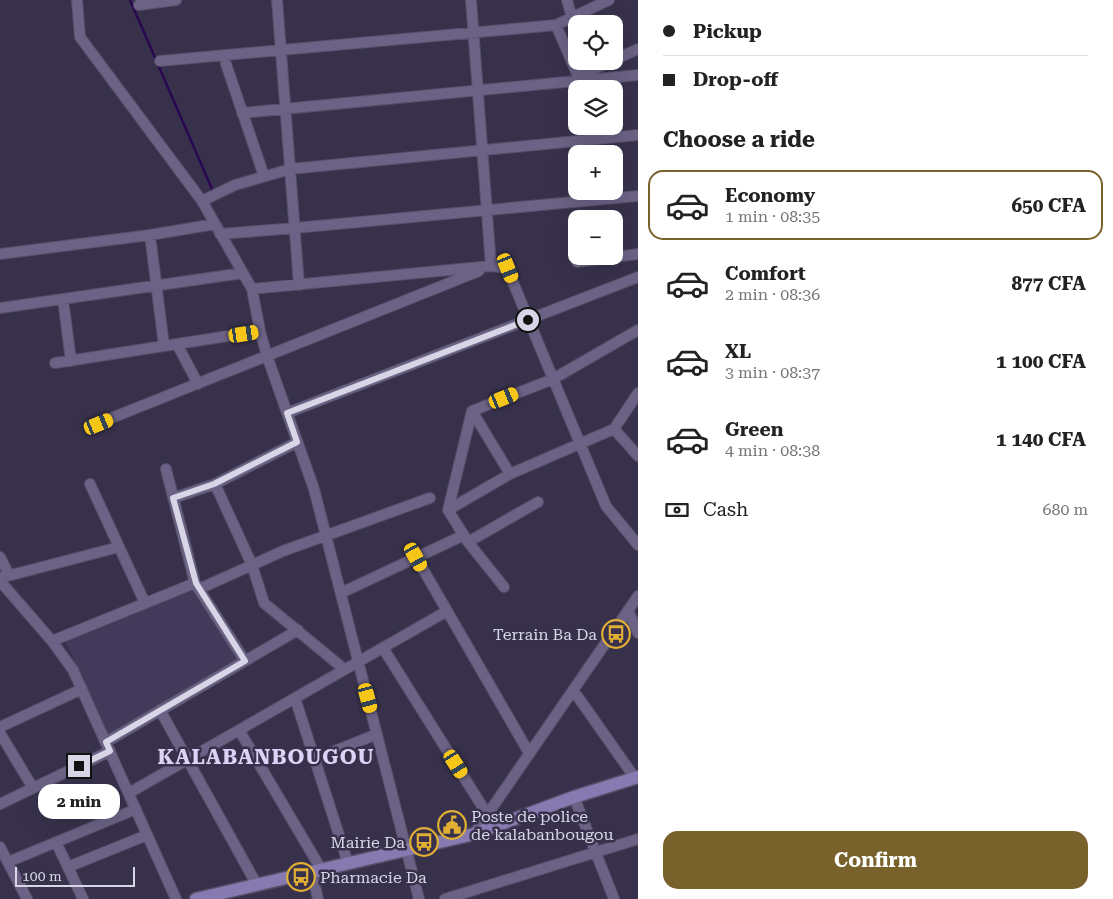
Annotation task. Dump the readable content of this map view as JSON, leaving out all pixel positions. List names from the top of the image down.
{
  "districts": ["KALABANBOUGOU"],
  "places": {
    "bus stop": ["Terrain Ba Da", "Mairie Da", "Pharmacie Da"],
    "public building": ["Poste de police de kalabanbougou"]
  },
  "scale_bar": "100 m",
  "page": {
    "banner": ["Pickup", "Drop-off"],
    "map_buttons": ["+", "−"],
    "heading": "Choose a ride",
    "list": [
      {
        "name": "Economy",
        "note": "1 min · 08:35",
        "value": "650 CFA"
      },
      {
        "name": "Comfort",
        "note": "2 min · 08:36",
        "value": "877 CFA"
      },
      {
        "name": "XL",
        "note": "3 min · 08:37",
        "value": "1 100 CFA"
      },
      {
        "name": "Green",
        "note": "4 min · 08:38",
        "value": "1 140 CFA"
      }
    ],
    "pay": ["Cash", "680 m"],
    "bubble": "2 min",
    "buttons": "Confirm",
    "scale": "100 m"
  }
}
